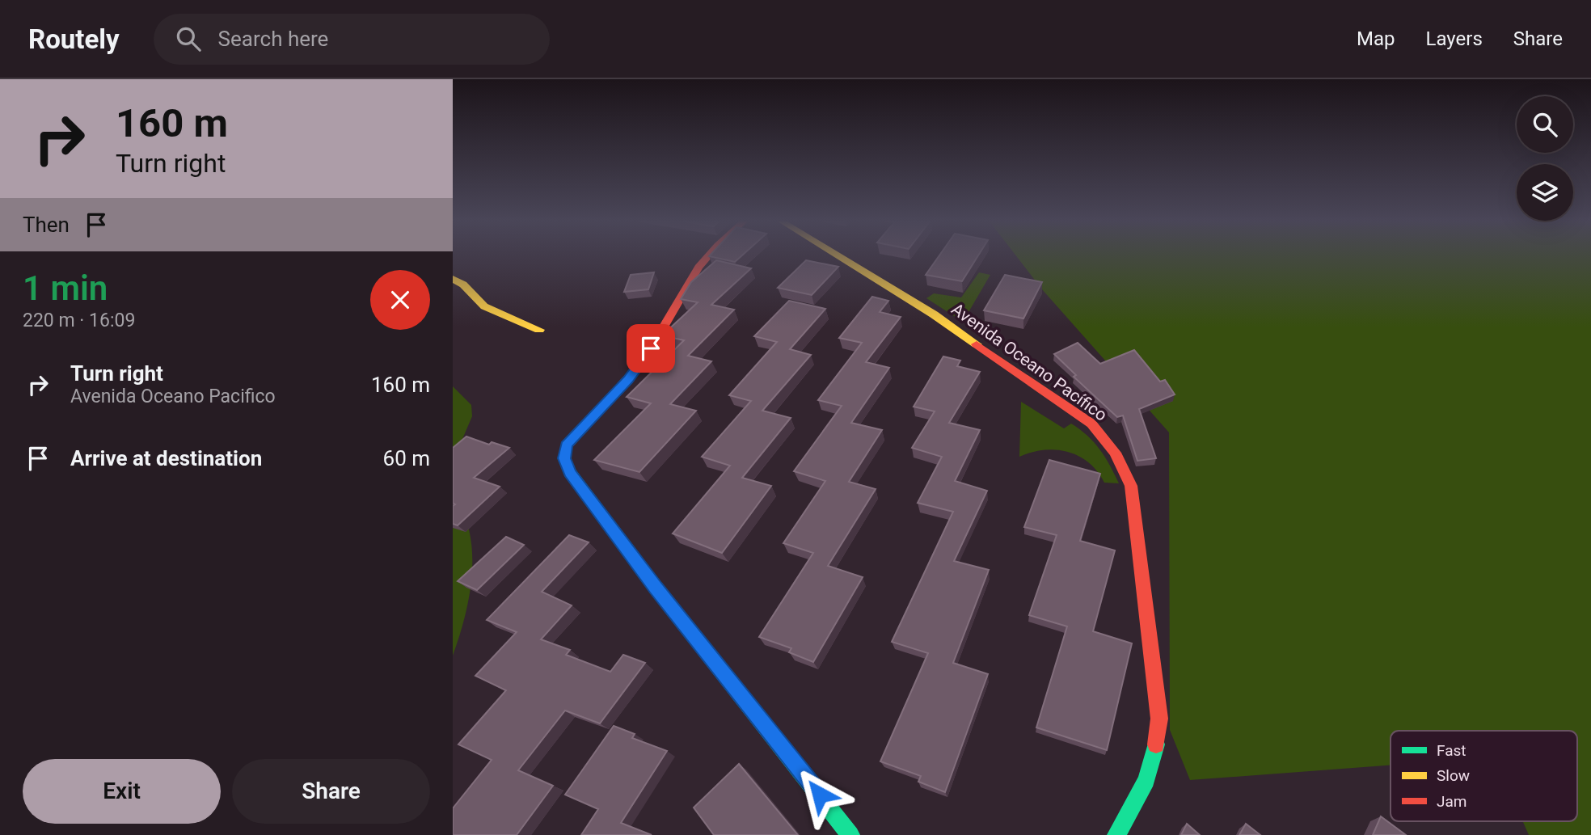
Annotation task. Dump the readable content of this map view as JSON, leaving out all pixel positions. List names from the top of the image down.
{
  "streets": {
    "street": ["Avenida Oceano Pacífico"]
  },
  "legend": ["Fast", "Slow", "Jam"],
  "page": {
    "header": "Routely",
    "search": "Search here",
    "nav": ["Map", "Layers", "Share"],
    "turn": ["160 m", "Turn right"],
    "then": "Then",
    "heading": ["1 min", "220 m · 16:09"],
    "list": [
      {
        "name": "Turn right",
        "note": "Avenida Oceano Pacifico",
        "value": "160 m"
      },
      {
        "name": "Arrive at destination",
        "value": "60 m"
      }
    ],
    "buttons": ["Exit", "Share"]
  }
}
